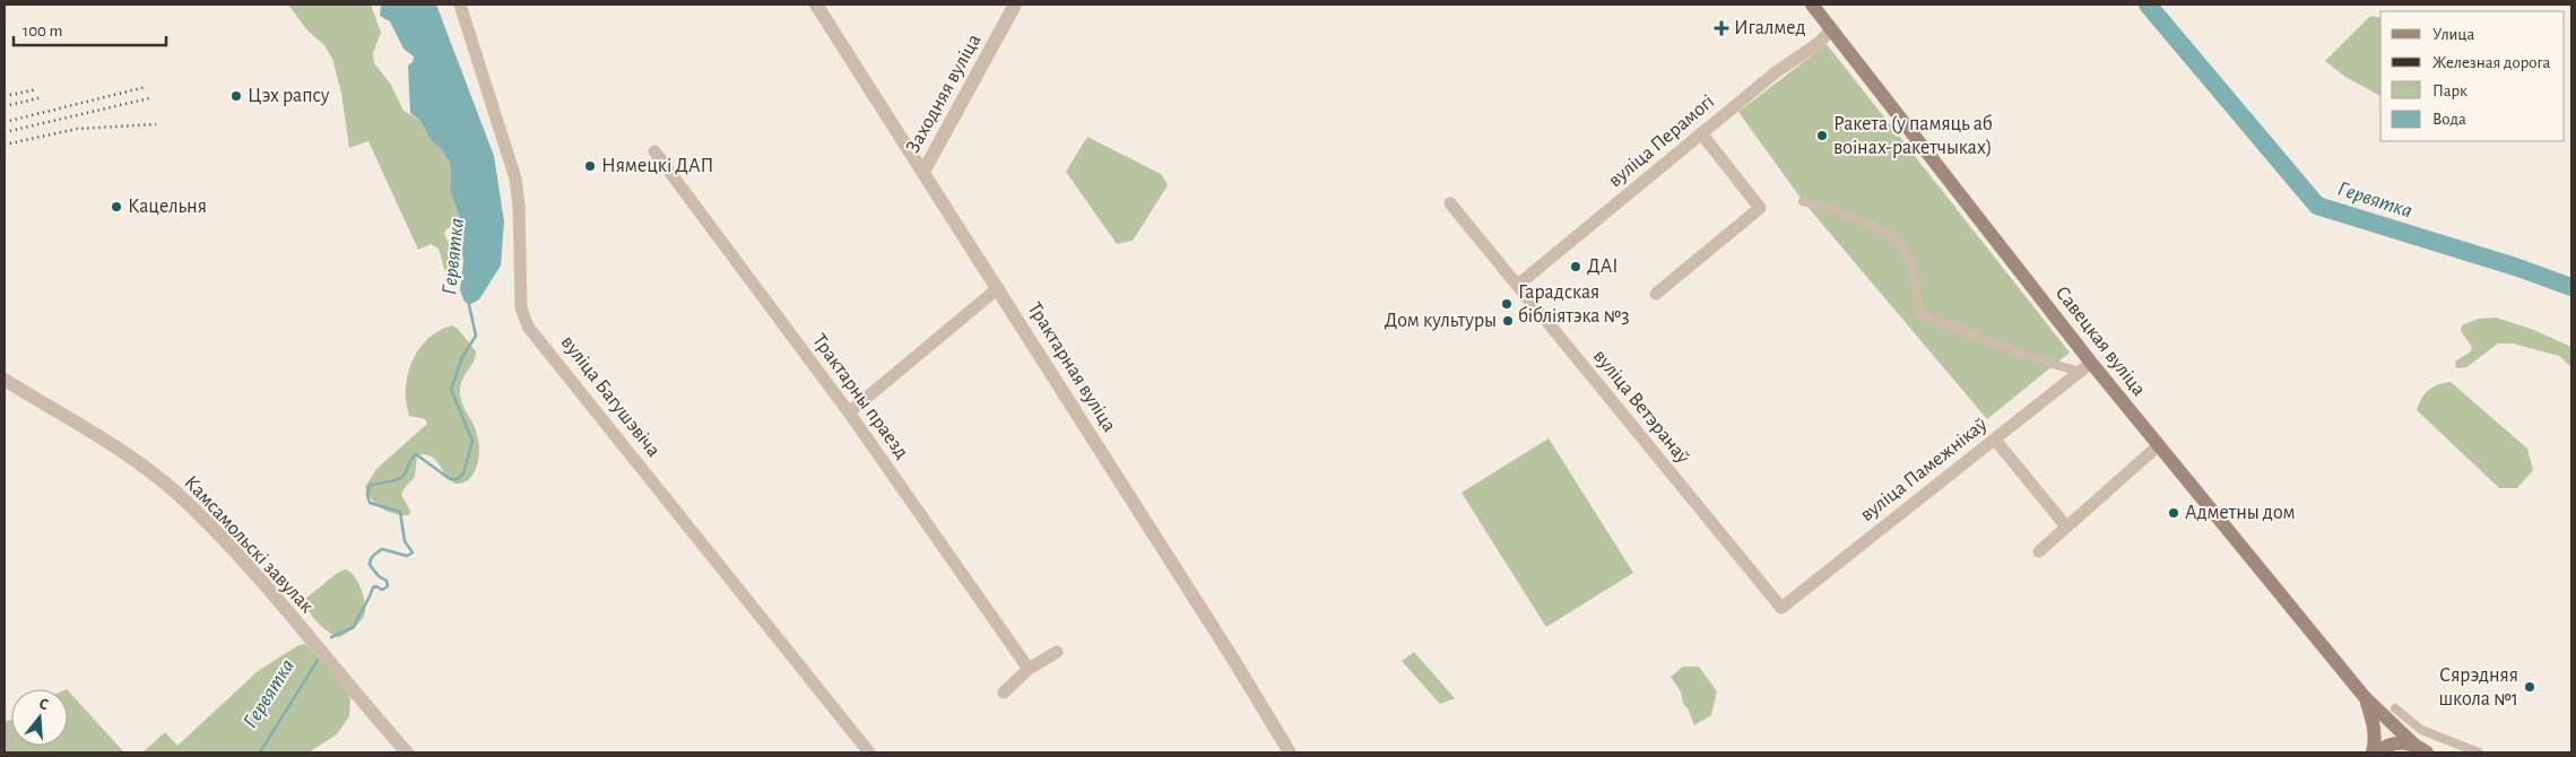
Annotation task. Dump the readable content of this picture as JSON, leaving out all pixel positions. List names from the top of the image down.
{
  "streets": {
    "main road": ["Савецкая вуліца"],
    "street": [
      "Заходняя вуліца",
      "вуліца Перамогі",
      "Трактарная вуліца",
      "вуліца Багушэвіча",
      "Трактарны праезд",
      "вуліца Ветэранаў",
      "вуліца Памежнікаў",
      "Камсамольскі завулак"
    ]
  },
  "crossings": [
    ["Заходняя вуліца", "Трактарная вуліца"],
    ["вуліца Перамогі", "Савецкая вуліца"],
    ["вуліца Перамогі", "вуліца Ветэранаў"],
    ["Савецкая вуліца", "вуліца Памежнікаў"],
    ["вуліца Ветэранаў", "вуліца Памежнікаў"]
  ],
  "water": ["Гервятка"],
  "places": {
    "health": ["Игалмед"],
    "other": [
      "Цэх рапсу",
      "Ракета (у памяць аб воінах-ракетчыках)",
      "Нямецкі ДАП",
      "Кацельня",
      "ДАІ",
      "Гарадская бібліятэка №3",
      "Дом культуры",
      "Адметны дом",
      "Сярэдняя школа №1"
    ]
  },
  "legend": [
    "Улица",
    "Железная дорога",
    "Парк",
    "Вода"
  ],
  "scale_bar": "100 m",
  "north": "top"
}
